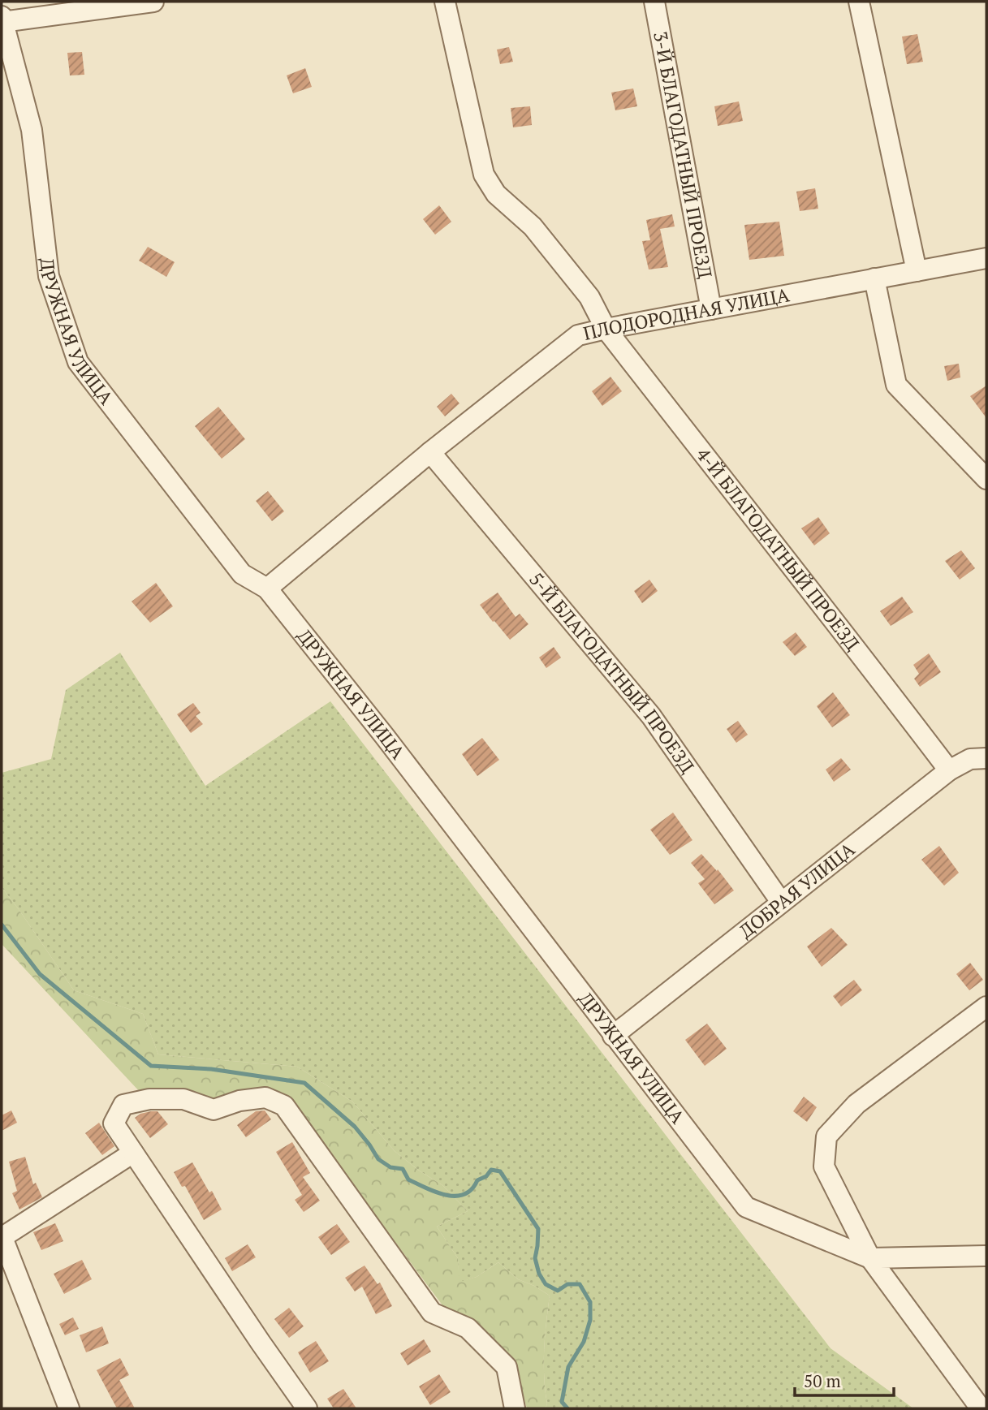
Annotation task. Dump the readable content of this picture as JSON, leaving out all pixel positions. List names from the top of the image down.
{
  "streets": {
    "street": [
      "3-Й БЛАГОДАТНЫЙ ПРОЕЗД",
      "ПЛОДОРОДНАЯ УЛИЦА",
      "ДРУЖНАЯ УЛИЦА",
      "4-Й БЛАГОДАТНЫЙ ПРОЕЗД",
      "5-Й БЛАГОДАТНЫЙ ПРОЕЗД",
      "ДОБРАЯ УЛИЦА"
    ]
  },
  "crossings": [
    ["3-Й БЛАГОДАТНЫЙ ПРОЕЗД", "ПЛОДОРОДНАЯ УЛИЦА"],
    ["ПЛОДОРОДНАЯ УЛИЦА", "ДРУЖНАЯ УЛИЦА"],
    ["ПЛОДОРОДНАЯ УЛИЦА", "4-Й БЛАГОДАТНЫЙ ПРОЕЗД"],
    ["ПЛОДОРОДНАЯ УЛИЦА", "5-Й БЛАГОДАТНЫЙ ПРОЕЗД"],
    ["ДРУЖНАЯ УЛИЦА", "ДОБРАЯ УЛИЦА"],
    ["4-Й БЛАГОДАТНЫЙ ПРОЕЗД", "ДОБРАЯ УЛИЦА"],
    ["5-Й БЛАГОДАТНЫЙ ПРОЕЗД", "ДОБРАЯ УЛИЦА"]
  ],
  "scale_bar": "50 m"
}
